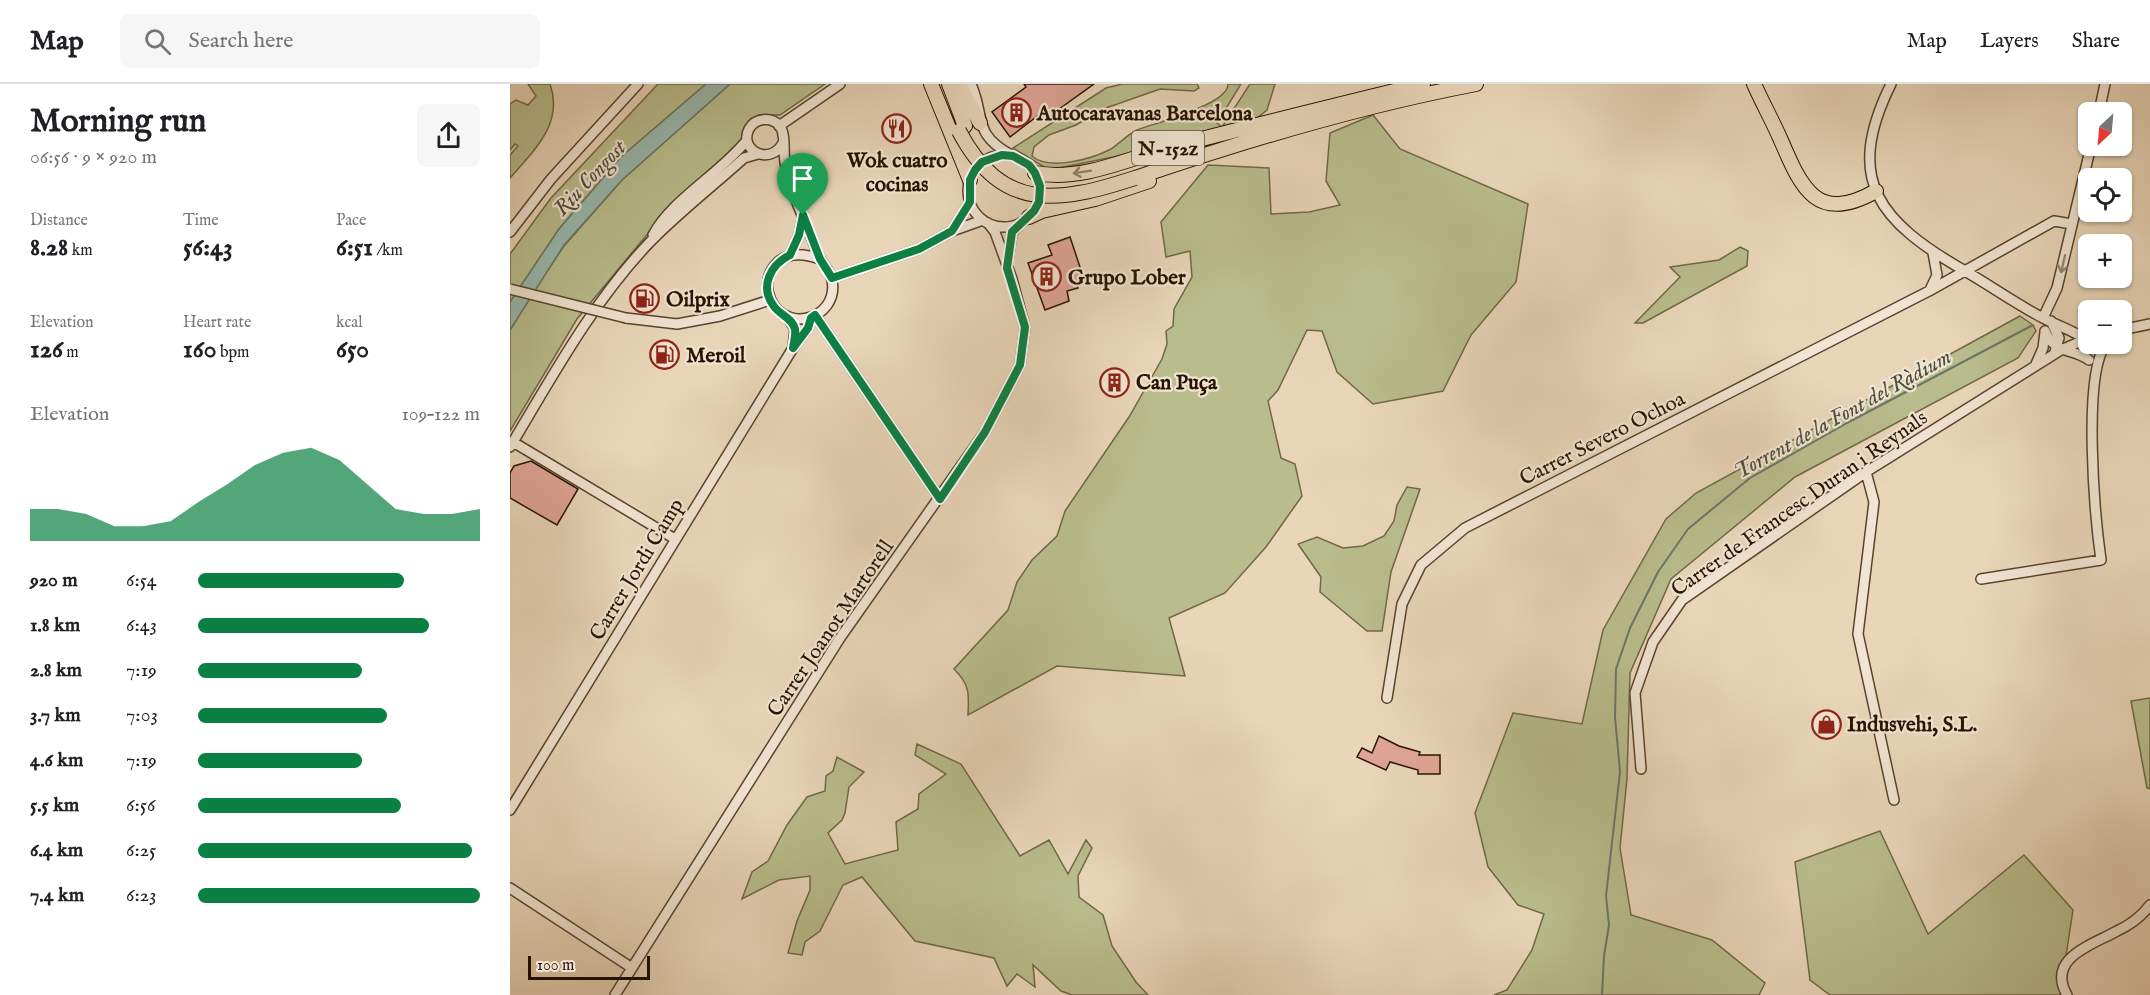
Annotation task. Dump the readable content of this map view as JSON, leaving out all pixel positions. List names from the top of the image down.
{
  "streets": {
    "highway": ["N-152z"],
    "street": [
      "Carrer Severo Ochoa",
      "Carrer de Francesc Duran i Reynals",
      "Carrer Jordi Camp",
      "Carrer Joanot Martorell"
    ]
  },
  "crossings": [
    ["N-152z", "Carrer Jordi Camp"],
    ["N-152z", "Carrer Joanot Martorell"]
  ],
  "water": ["Riu Congost", "Torrent de la Font del Ràdium"],
  "places": {
    "building": ["Autocaravanas Barcelona", "Grupo Lober", "Can Puça"],
    "restaurant": ["Wok cuatro cocinas"],
    "fuel station": ["Oilprix", "Meroil"],
    "shop": ["Indusvehi, S.L."]
  },
  "scale_bar": "100 m",
  "north": "bottom left",
  "page": {
    "header": "Map",
    "search": "Search here",
    "nav": ["Map", "Layers", "Share"],
    "heading": ["Morning run", "06:56 · 9 × 920 m"],
    "map_buttons": ["+", "−"],
    "stats": [
      ["Distance", "8.28 km"],
      ["Time", "56:43"],
      ["Pace", "6:51 /km"],
      ["Elevation", "126 m"],
      ["Heart rate", "160 bpm"],
      ["kcal", "650"]
    ],
    "chart": ["Elevation", "109–122 m"],
    "list": [
      {
        "name": "920 m",
        "note": "6:54"
      },
      {
        "name": "1.8 km",
        "note": "6:43"
      },
      {
        "name": "2.8 km",
        "note": "7:19"
      },
      {
        "name": "3.7 km",
        "note": "7:03"
      },
      {
        "name": "4.6 km",
        "note": "7:19"
      },
      {
        "name": "5.5 km",
        "note": "6:56"
      },
      {
        "name": "6.4 km",
        "note": "6:25"
      },
      {
        "name": "7.4 km",
        "note": "6:23"
      }
    ],
    "scale": "100 m"
  }
}
